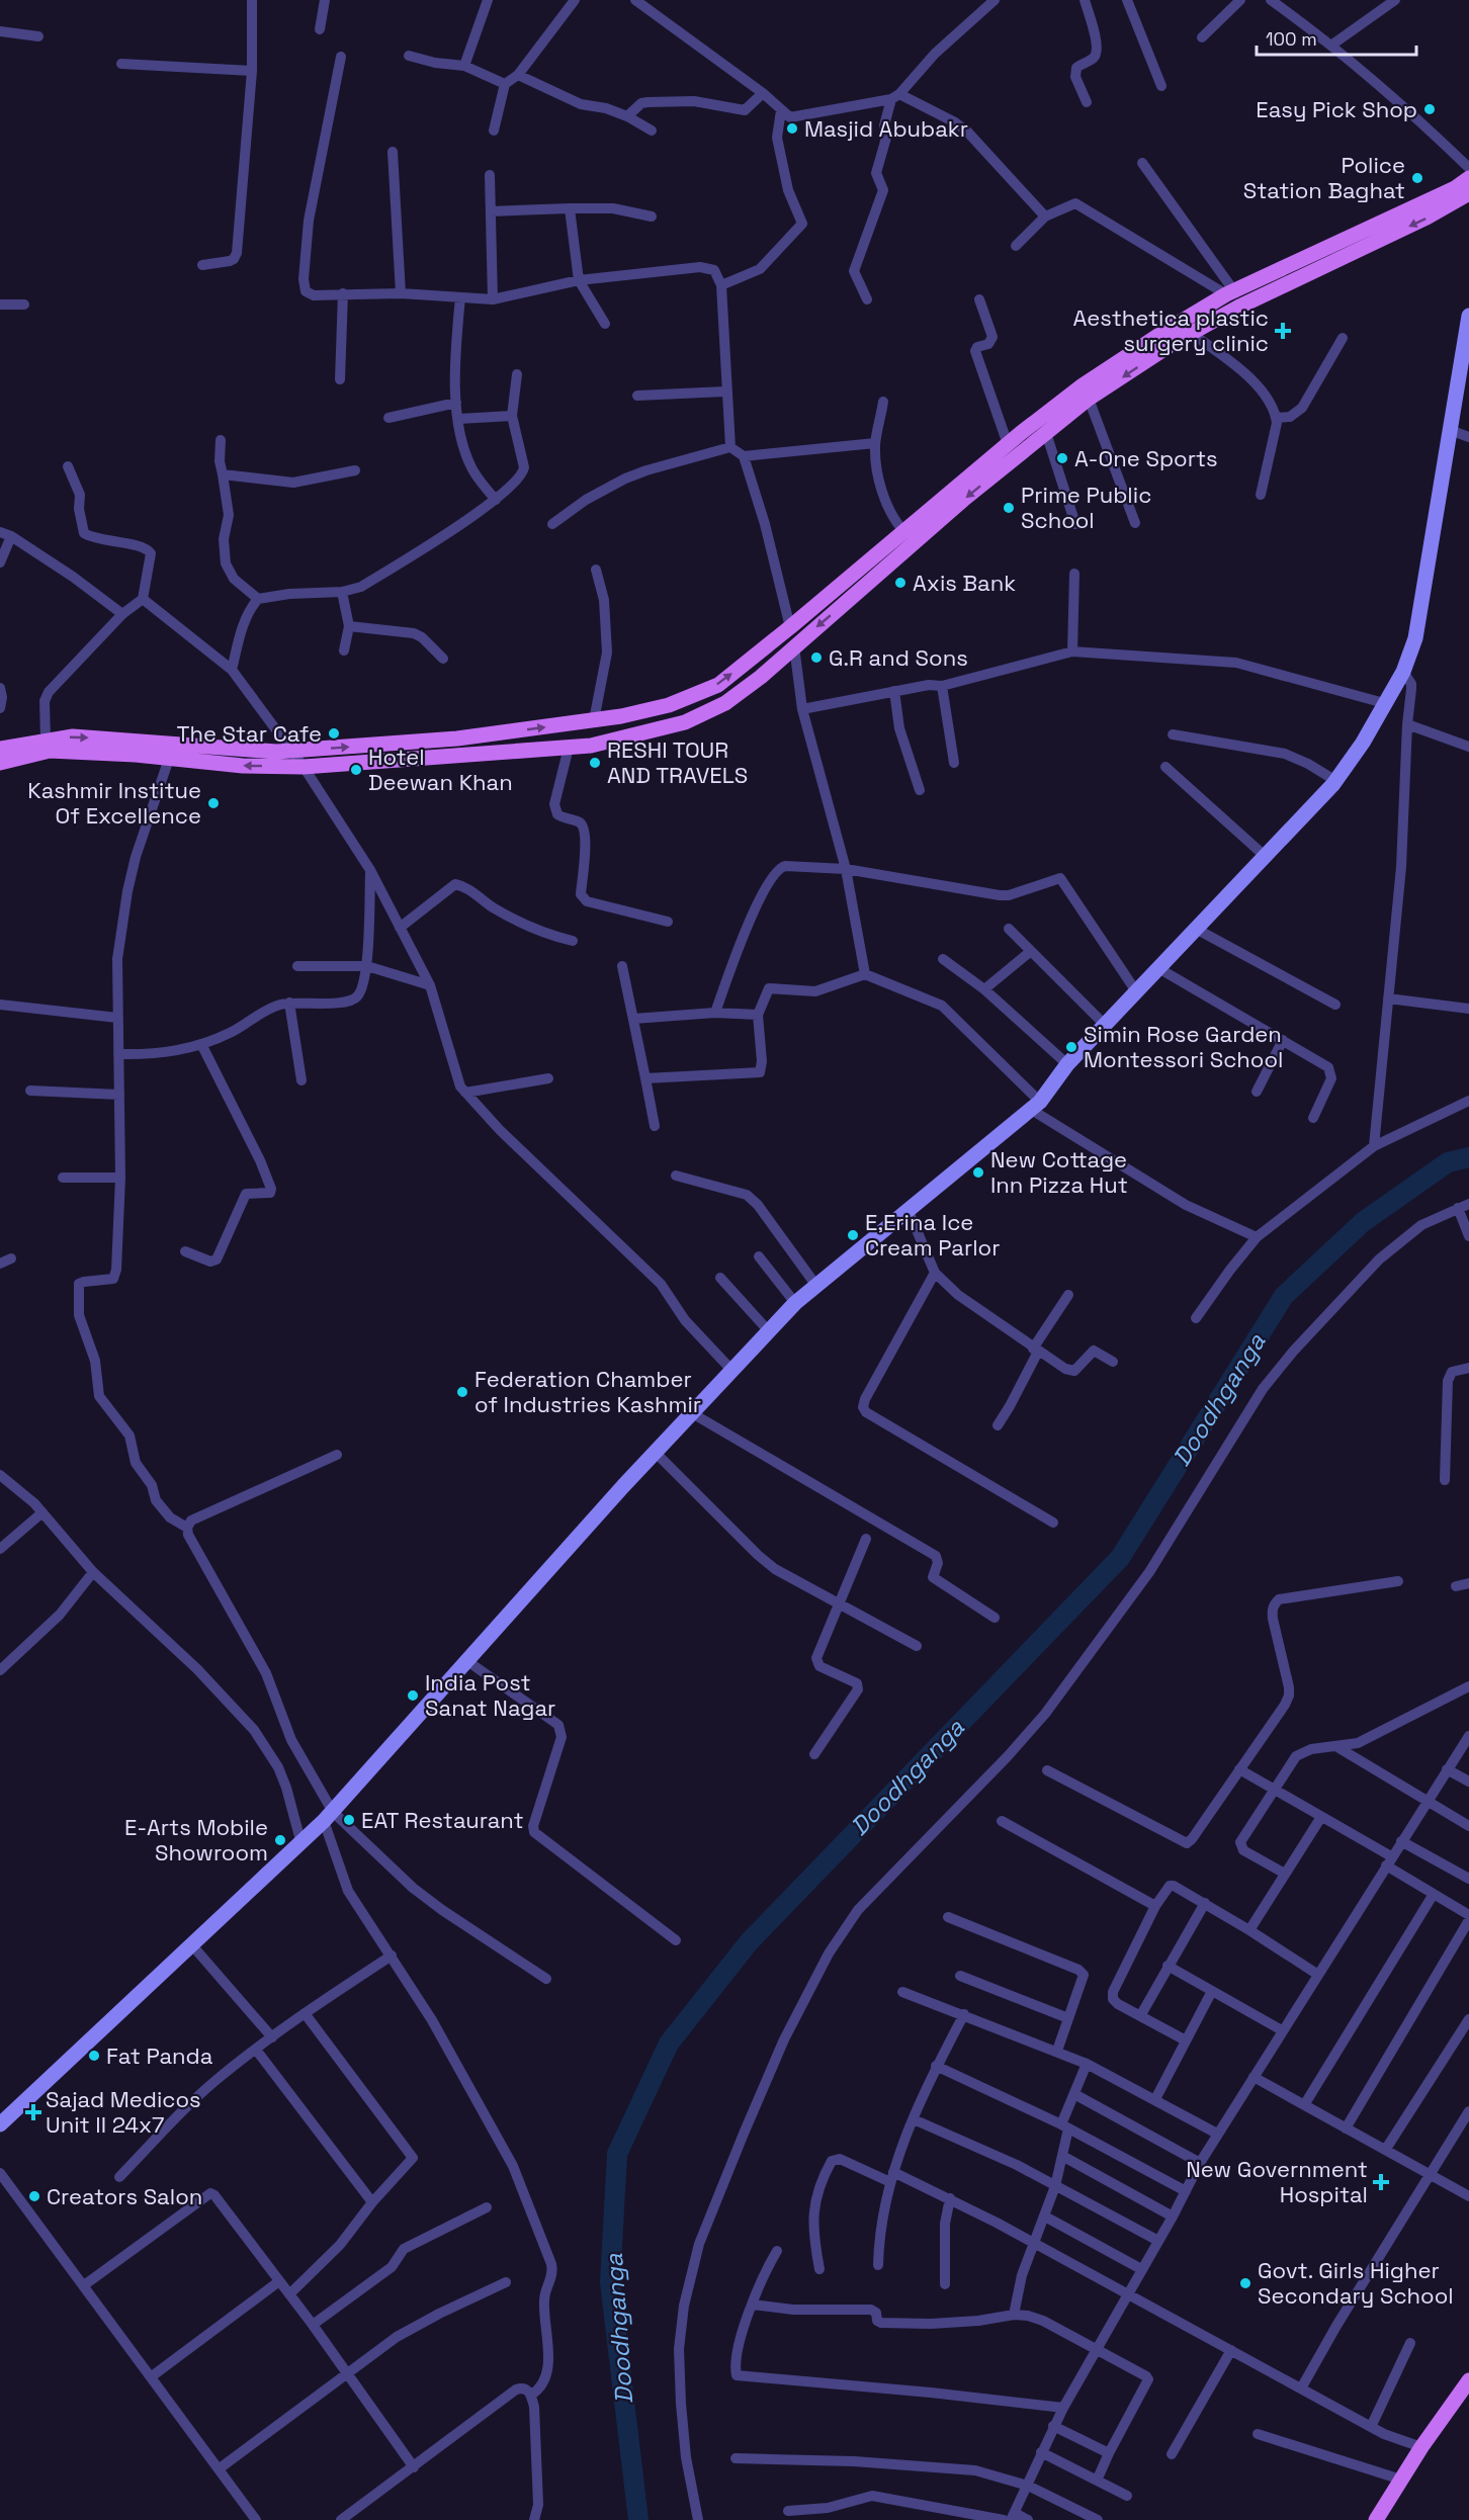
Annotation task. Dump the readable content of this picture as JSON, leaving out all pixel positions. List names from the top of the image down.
{
  "water": ["Doodhganga"],
  "places": {
    "other": [
      "Easy Pick Shop",
      "Masjid Abubakr",
      "Police Station Baghat",
      "A-One Sports",
      "Prime Public School",
      "Axis Bank",
      "G.R and Sons",
      "The Star Cafe",
      "RESHI TOUR AND TRAVELS",
      "Hotel Deewan Khan",
      "Kashmir Institue Of Excellence",
      "Simin Rose Garden Montessori School",
      "New Cottage Inn Pizza Hut",
      "E,Erina Ice Cream Parlor",
      "Federation Chamber of Industries Kashmir",
      "India Post Sanat Nagar",
      "EAT Restaurant",
      "E-Arts Mobile Showroom",
      "Fat Panda",
      "Creators Salon",
      "Govt. Girls Higher Secondary School"
    ],
    "health": ["Aesthetica plastic surgery clinic", "Sajad Medicos Unit II 24x7", "New Government Hospital"]
  },
  "scale_bar": "100 m"
}
